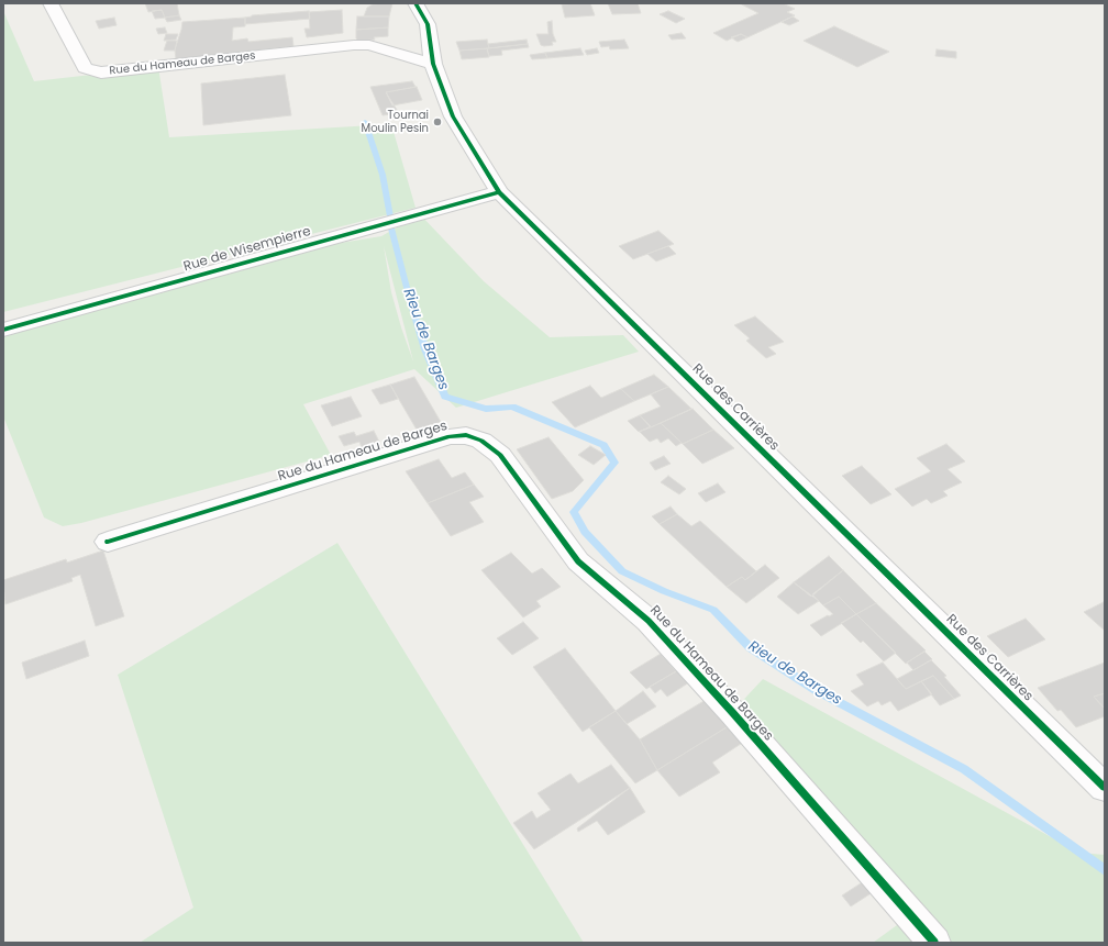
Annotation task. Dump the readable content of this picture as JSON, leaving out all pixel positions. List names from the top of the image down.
{
  "streets": {
    "street": ["Rue du Hameau de Barges", "Rue de Wisempierre", "Rue des Carrières"]
  },
  "crossings": [
    ["Rue du Hameau de Barges", "Rue des Carrières"],
    ["Rue de Wisempierre", "Rue des Carrières"]
  ],
  "water": ["Rieu de Barges"],
  "places": ["Tournai Moulin Pesin"]
}
